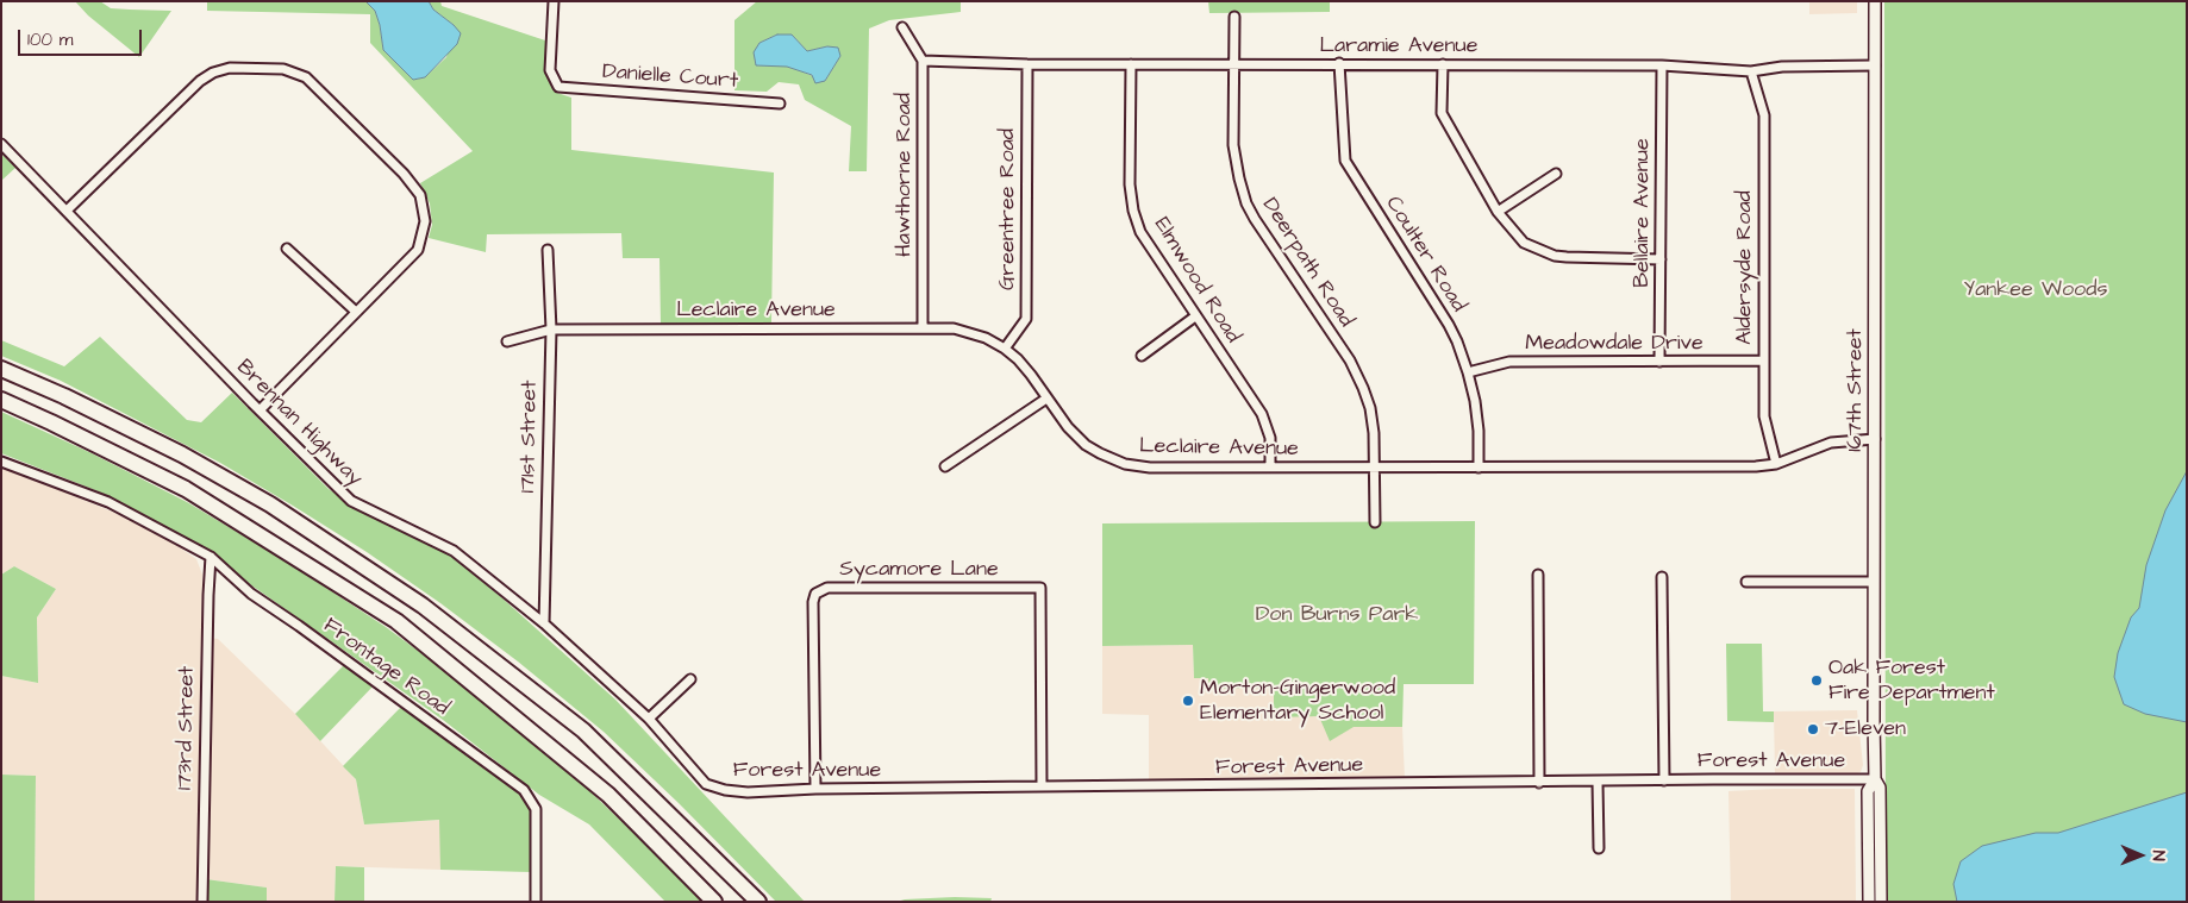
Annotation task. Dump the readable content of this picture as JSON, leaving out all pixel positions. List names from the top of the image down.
{
  "streets": {
    "main road": ["167th Street"],
    "street": [
      "Laramie Avenue",
      "Danielle Court",
      "Hawthorne Road",
      "Greentree Road",
      "Bellaire Avenue",
      "Coulter Road",
      "Deerpath Road",
      "Aldersyde Road",
      "Elmwood Road",
      "Leclaire Avenue",
      "Meadowdale Drive",
      "Brennan Highway",
      "171st Street",
      "Sycamore Lane",
      "Frontage Road",
      "173rd Street",
      "Forest Avenue"
    ]
  },
  "crossings": [
    ["Laramie Avenue", "Hawthorne Road"],
    ["Laramie Avenue", "Greentree Road"],
    ["Laramie Avenue", "Bellaire Avenue"],
    ["Laramie Avenue", "Coulter Road"],
    ["Laramie Avenue", "Deerpath Road"],
    ["Laramie Avenue", "Aldersyde Road"],
    ["Laramie Avenue", "Elmwood Road"],
    ["Laramie Avenue", "167th Street"],
    ["Hawthorne Road", "Leclaire Avenue"],
    ["Greentree Road", "Leclaire Avenue"],
    ["Bellaire Avenue", "Meadowdale Drive"],
    ["Coulter Road", "Leclaire Avenue"],
    ["Coulter Road", "Meadowdale Drive"],
    ["Deerpath Road", "Leclaire Avenue"],
    ["Aldersyde Road", "Leclaire Avenue"],
    ["Aldersyde Road", "Meadowdale Drive"],
    ["Elmwood Road", "Leclaire Avenue"],
    ["Leclaire Avenue", "167th Street"],
    ["Leclaire Avenue", "171st Street"],
    ["167th Street", "Forest Avenue"],
    ["Brennan Highway", "171st Street"],
    ["Brennan Highway", "Forest Avenue"],
    ["Sycamore Lane", "Forest Avenue"],
    ["Frontage Road", "173rd Street"]
  ],
  "parks": ["Yankee Woods", "Don Burns Park"],
  "places": ["Oak Forest Fire Department", "Morton-Gingerwood Elementary School", "7-Eleven"],
  "scale_bar": "100 m",
  "north": "right"
}
